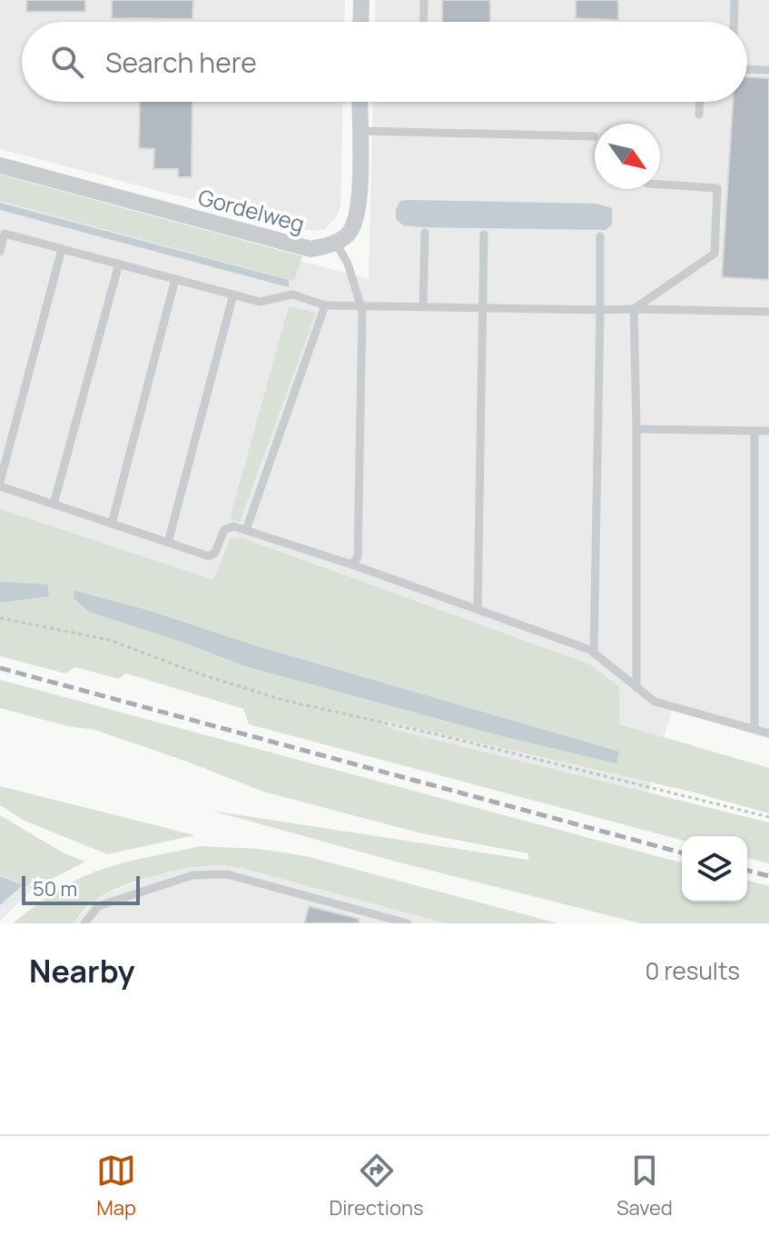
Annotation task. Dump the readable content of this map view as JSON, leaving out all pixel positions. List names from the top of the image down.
{
  "streets": {
    "street": ["Gordelweg"]
  },
  "scale_bar": "50 m",
  "north": "bottom right",
  "page": {
    "search": "Search here",
    "scale": "50 m",
    "heading": ["Nearby", "0 results"],
    "nav": ["Map", "Directions", "Saved"]
  }
}
